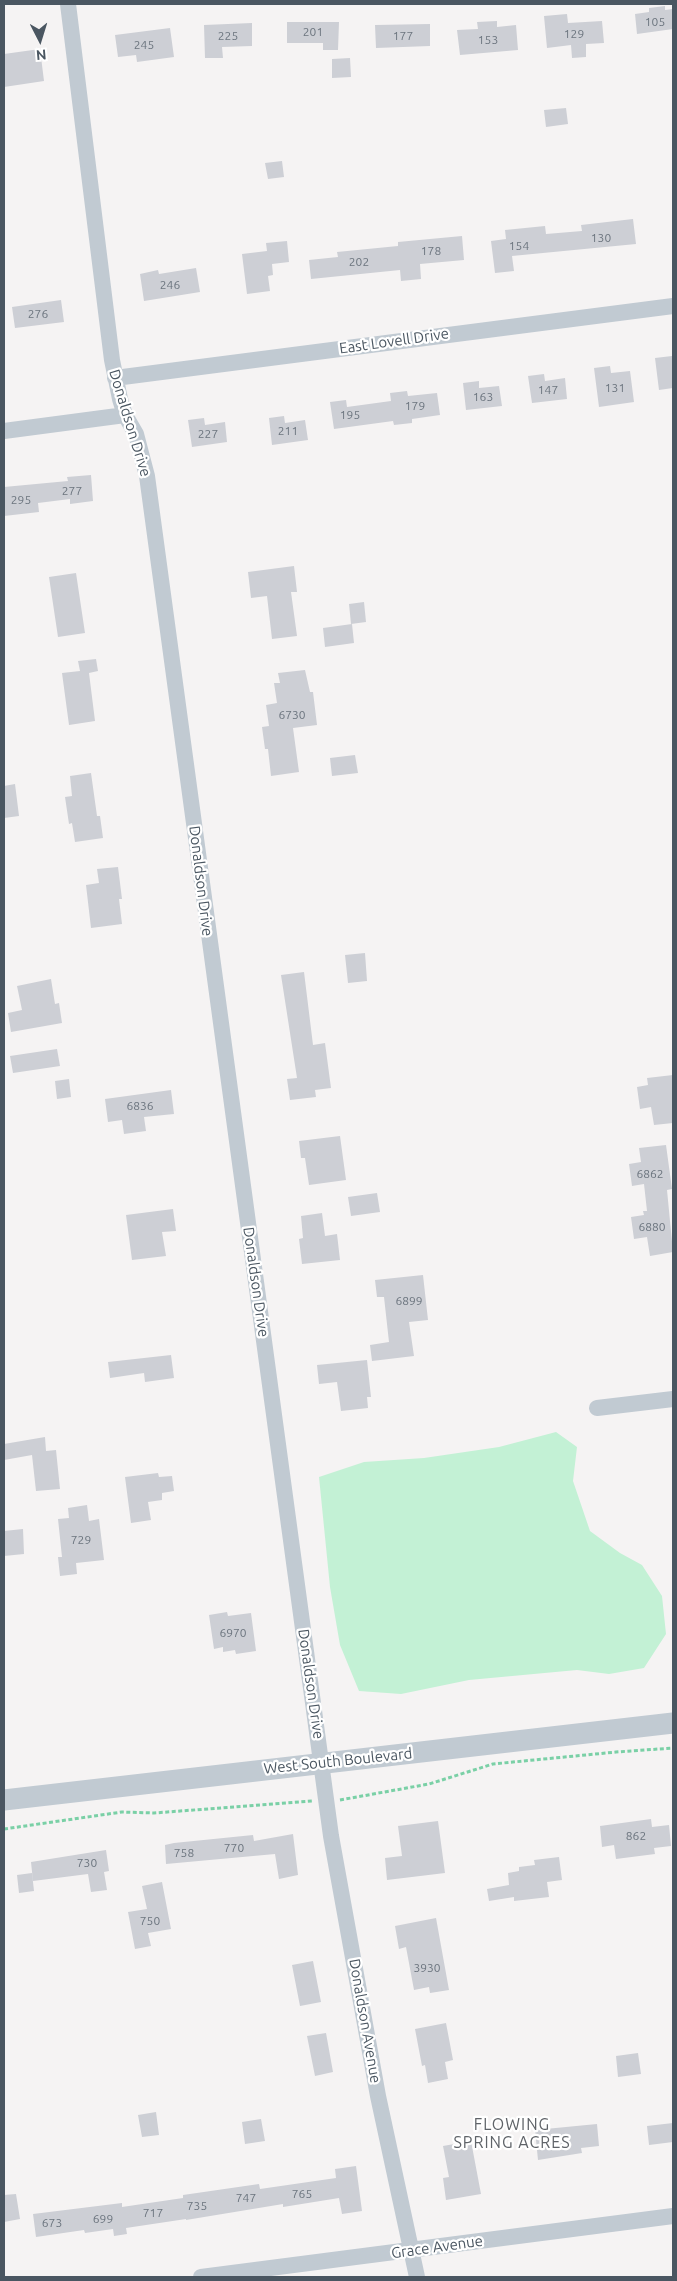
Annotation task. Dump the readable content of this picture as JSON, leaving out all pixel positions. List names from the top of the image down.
{
  "streets": {
    "street": [
      "East Lovell Drive",
      "Donaldson Drive",
      "West South Boulevard",
      "Donaldson Avenue",
      "Grace Avenue"
    ]
  },
  "crossings": [
    ["East Lovell Drive", "Donaldson Drive"],
    ["Donaldson Drive", "West South Boulevard"],
    ["Donaldson Drive", "Donaldson Avenue"],
    ["West South Boulevard", "Donaldson Avenue"],
    ["Donaldson Avenue", "Grace Avenue"]
  ],
  "districts": ["FLOWING SPRING ACRES"],
  "house_numbers": [
    "105",
    "201",
    "129",
    "225",
    "177",
    "153",
    "245",
    "130",
    "154",
    "178",
    "202",
    "246",
    "276",
    "131",
    "147",
    "163",
    "179",
    "195",
    "211",
    "227",
    "277",
    "295",
    "6730",
    "6836",
    "6862",
    "6880",
    "6899",
    "729",
    "6970",
    "862",
    "770",
    "758",
    "730",
    "750",
    "3930",
    "765",
    "747",
    "735",
    "717",
    "699",
    "673"
  ],
  "north": "bottom"
}
